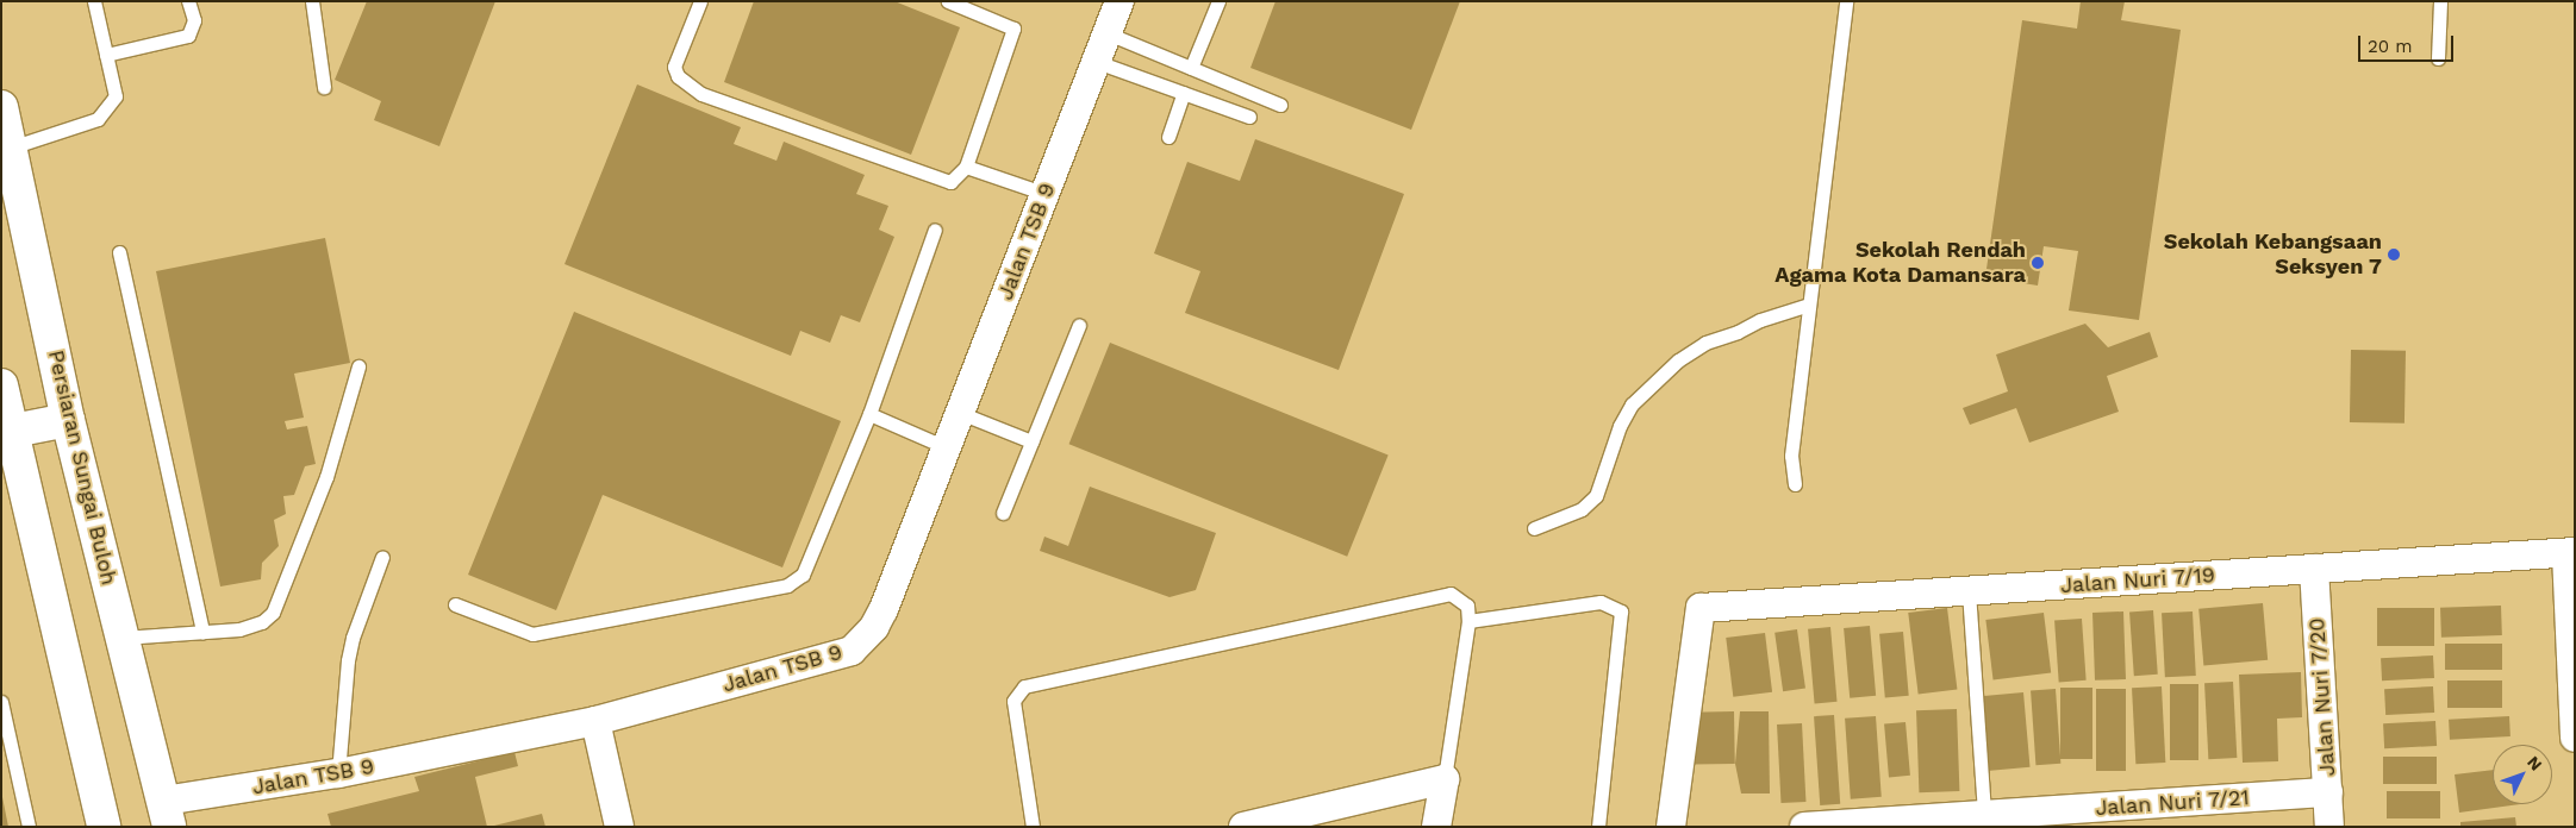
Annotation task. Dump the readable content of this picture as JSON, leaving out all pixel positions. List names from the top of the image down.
{
  "streets": {
    "main road": ["Persiaran Sungai Buloh"],
    "street": [
      "Jalan TSB 9",
      "Jalan Nuri 7/19",
      "Jalan Nuri 7/20",
      "Jalan Nuri 7/21"
    ]
  },
  "crossings": [
    ["Jalan TSB 9", "Persiaran Sungai Buloh"],
    ["Jalan Nuri 7/19", "Jalan Nuri 7/20"],
    ["Jalan Nuri 7/20", "Jalan Nuri 7/21"]
  ],
  "places": ["Sekolah Kebangsaan Seksyen 7", "Sekolah Rendah Agama Kota Damansara"],
  "scale_bar": "20 m",
  "north": "top right"
}
